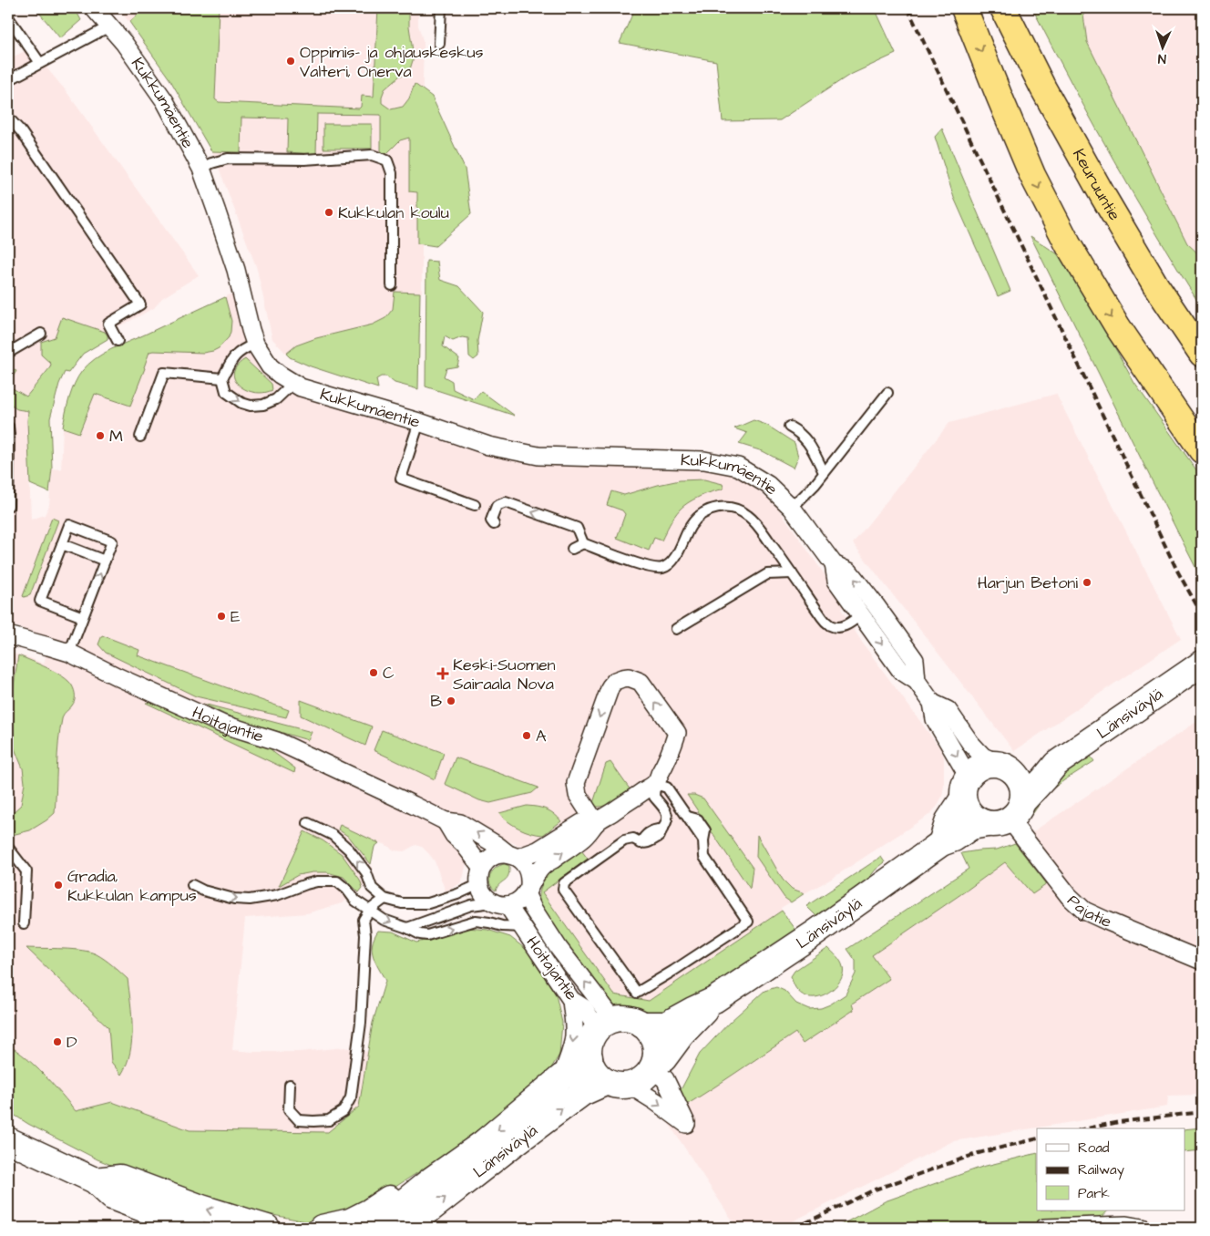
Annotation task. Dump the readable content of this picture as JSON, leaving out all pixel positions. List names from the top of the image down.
{
  "streets": {
    "highway": ["Keuruuntie"],
    "main road": ["Länsiväylä"],
    "street": ["Kukkumäentie", "Hoitajantie", "Pajatie"]
  },
  "crossings": [
    ["Kukkumäentie", "Länsiväylä"],
    ["Kukkumäentie", "Pajatie"],
    ["Länsiväylä", "Hoitajantie"],
    ["Länsiväylä", "Pajatie"]
  ],
  "places": {
    "other": [
      "Oppimis- ja ohjauskeskus Valteri, Onerva",
      "Kukkulan koulu",
      "M",
      "Harjun Betoni",
      "E",
      "C",
      "B",
      "A",
      "Gradia, Kukkulan kampus",
      "D"
    ],
    "health": ["Keski-Suomen Sairaala Nova"]
  },
  "legend": ["Road", "Railway", "Park"],
  "north": "bottom"
}
